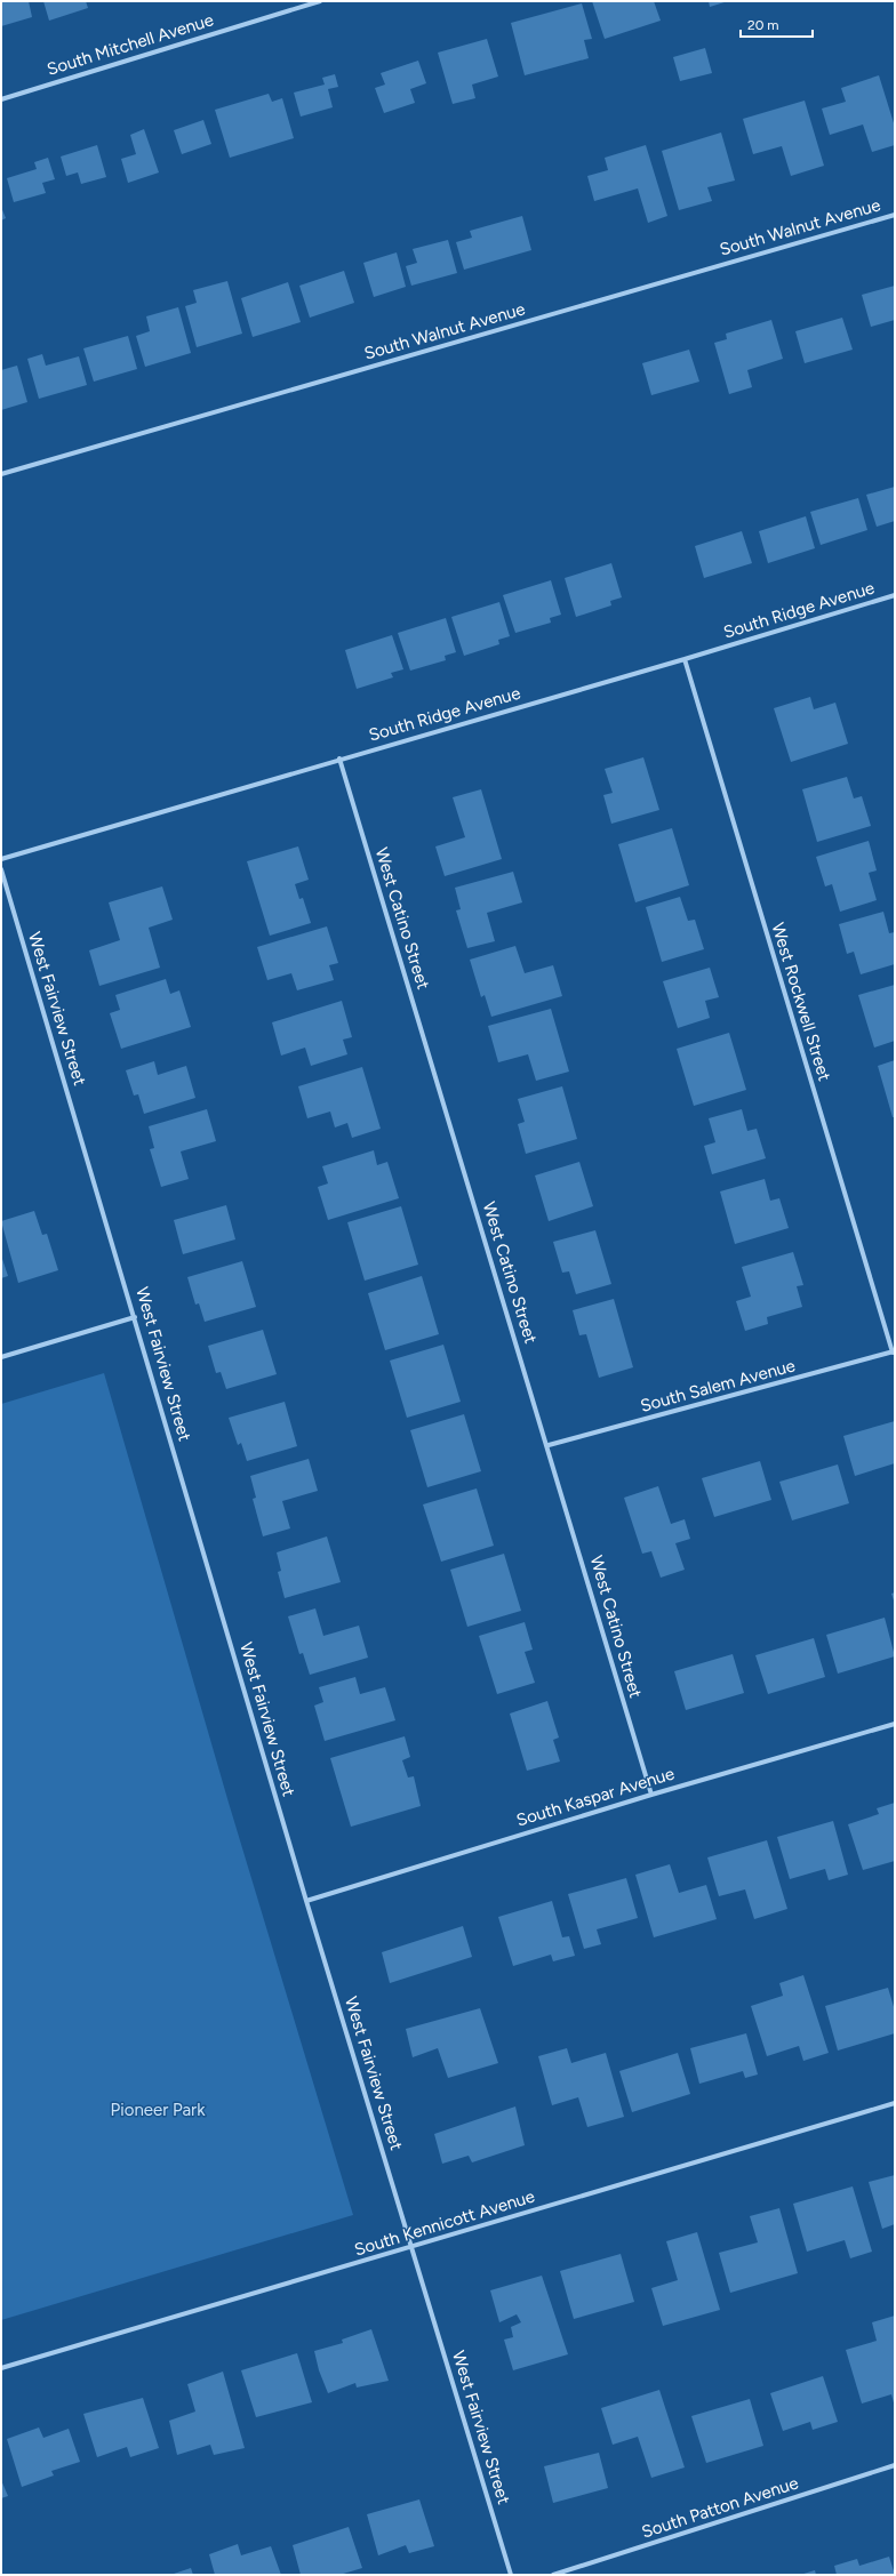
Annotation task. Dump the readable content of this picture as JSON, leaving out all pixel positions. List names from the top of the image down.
{
  "streets": {
    "street": [
      "South Mitchell Avenue",
      "South Walnut Avenue",
      "South Ridge Avenue",
      "West Catino Street",
      "West Rockwell Street",
      "West Fairview Street",
      "South Salem Avenue",
      "South Kaspar Avenue",
      "South Kennicott Avenue",
      "South Patton Avenue"
    ]
  },
  "crossings": [
    ["South Ridge Avenue", "West Catino Street"],
    ["South Ridge Avenue", "West Rockwell Street"],
    ["West Catino Street", "South Salem Avenue"],
    ["West Catino Street", "South Kaspar Avenue"],
    ["West Rockwell Street", "South Salem Avenue"],
    ["West Fairview Street", "South Kaspar Avenue"],
    ["West Fairview Street", "South Kennicott Avenue"]
  ],
  "parks": ["Pioneer Park"],
  "scale_bar": "20 m"
}
